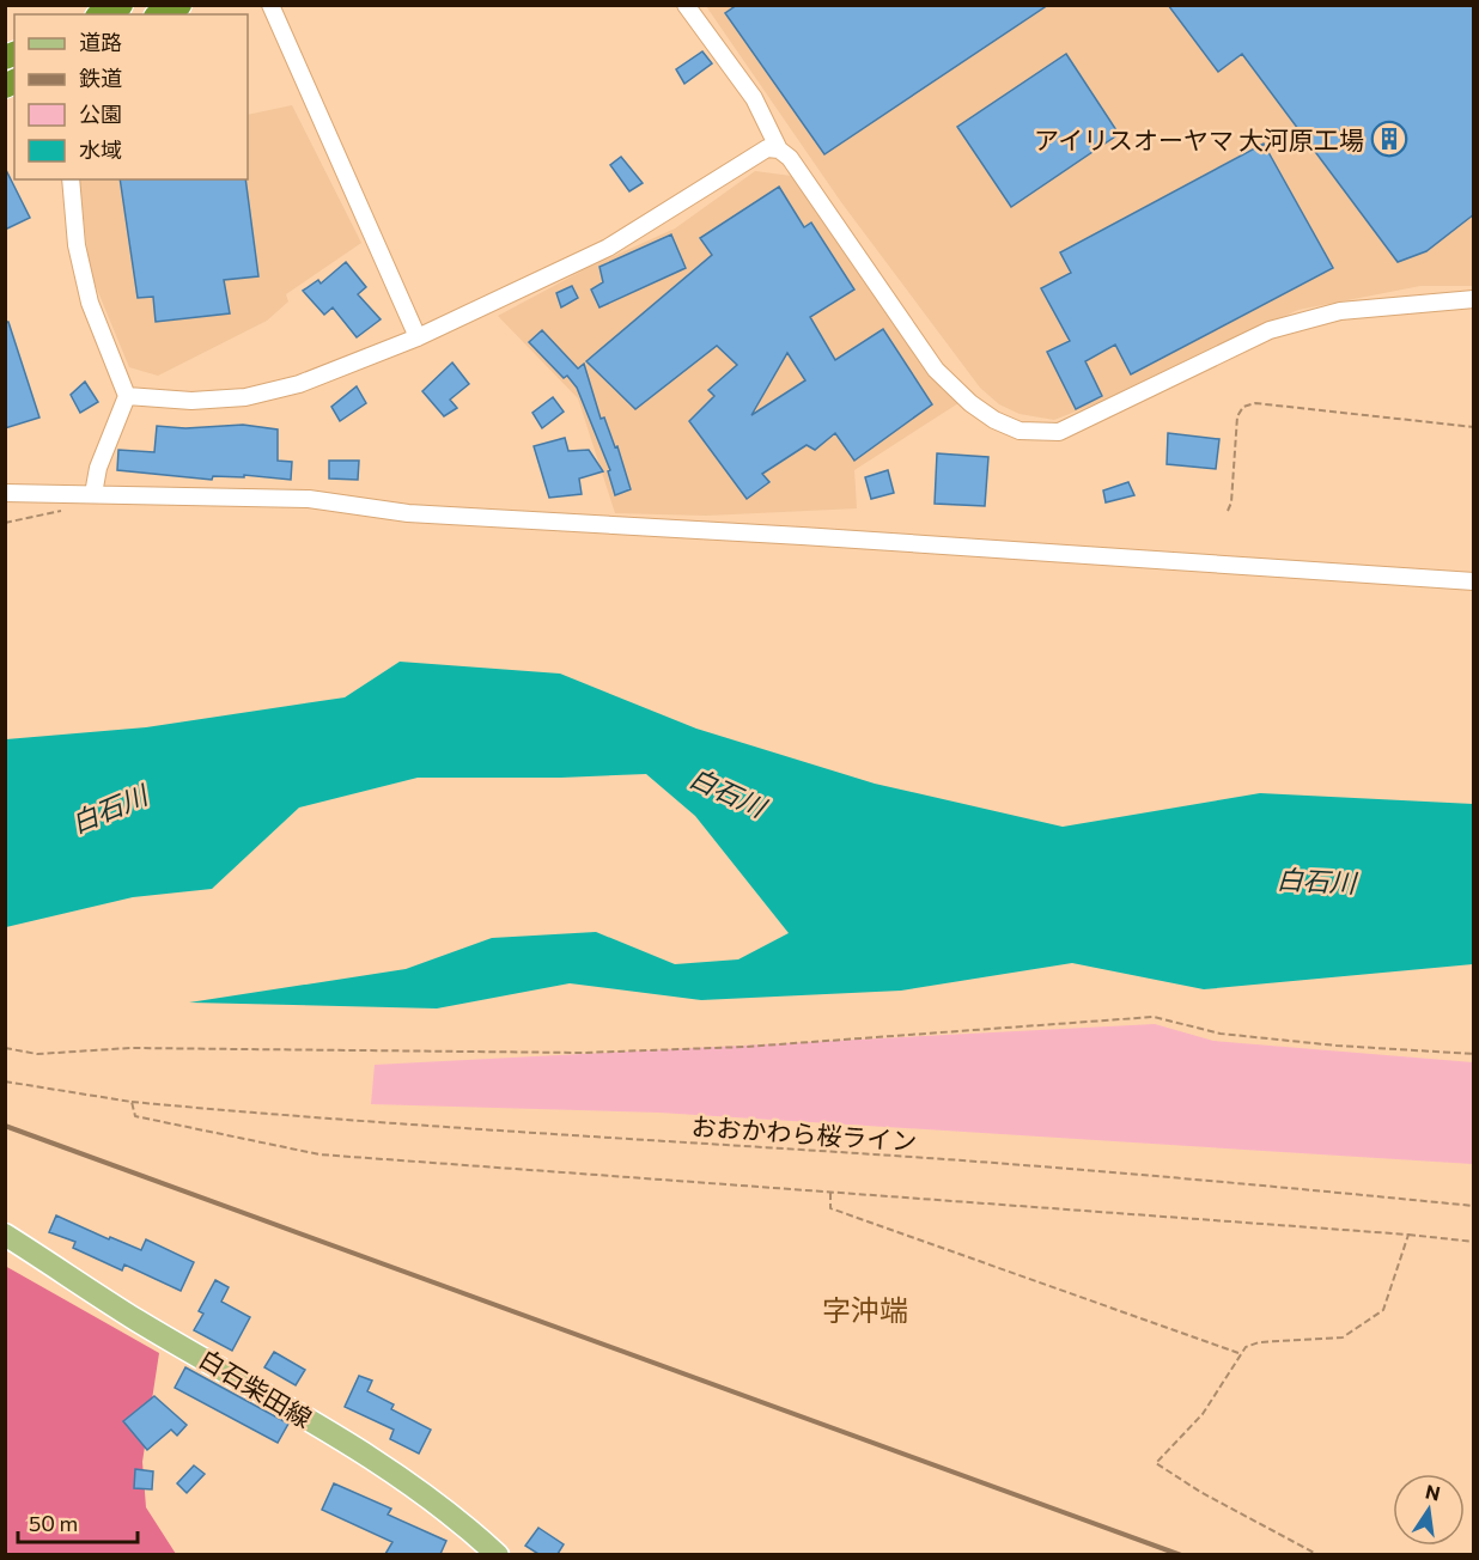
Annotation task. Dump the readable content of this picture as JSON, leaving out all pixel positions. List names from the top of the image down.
{
  "streets": {
    "main road": ["白石柴田線"],
    "path": ["おおかわら桜ライン"]
  },
  "districts": ["字沖端"],
  "water": ["白石川"],
  "places": {
    "building": ["アイリスオーヤマ 大河原工場"]
  },
  "legend": [
    "道路",
    "鉄道",
    "公園",
    "水域"
  ],
  "scale_bar": "50 m",
  "north": "top"
}
